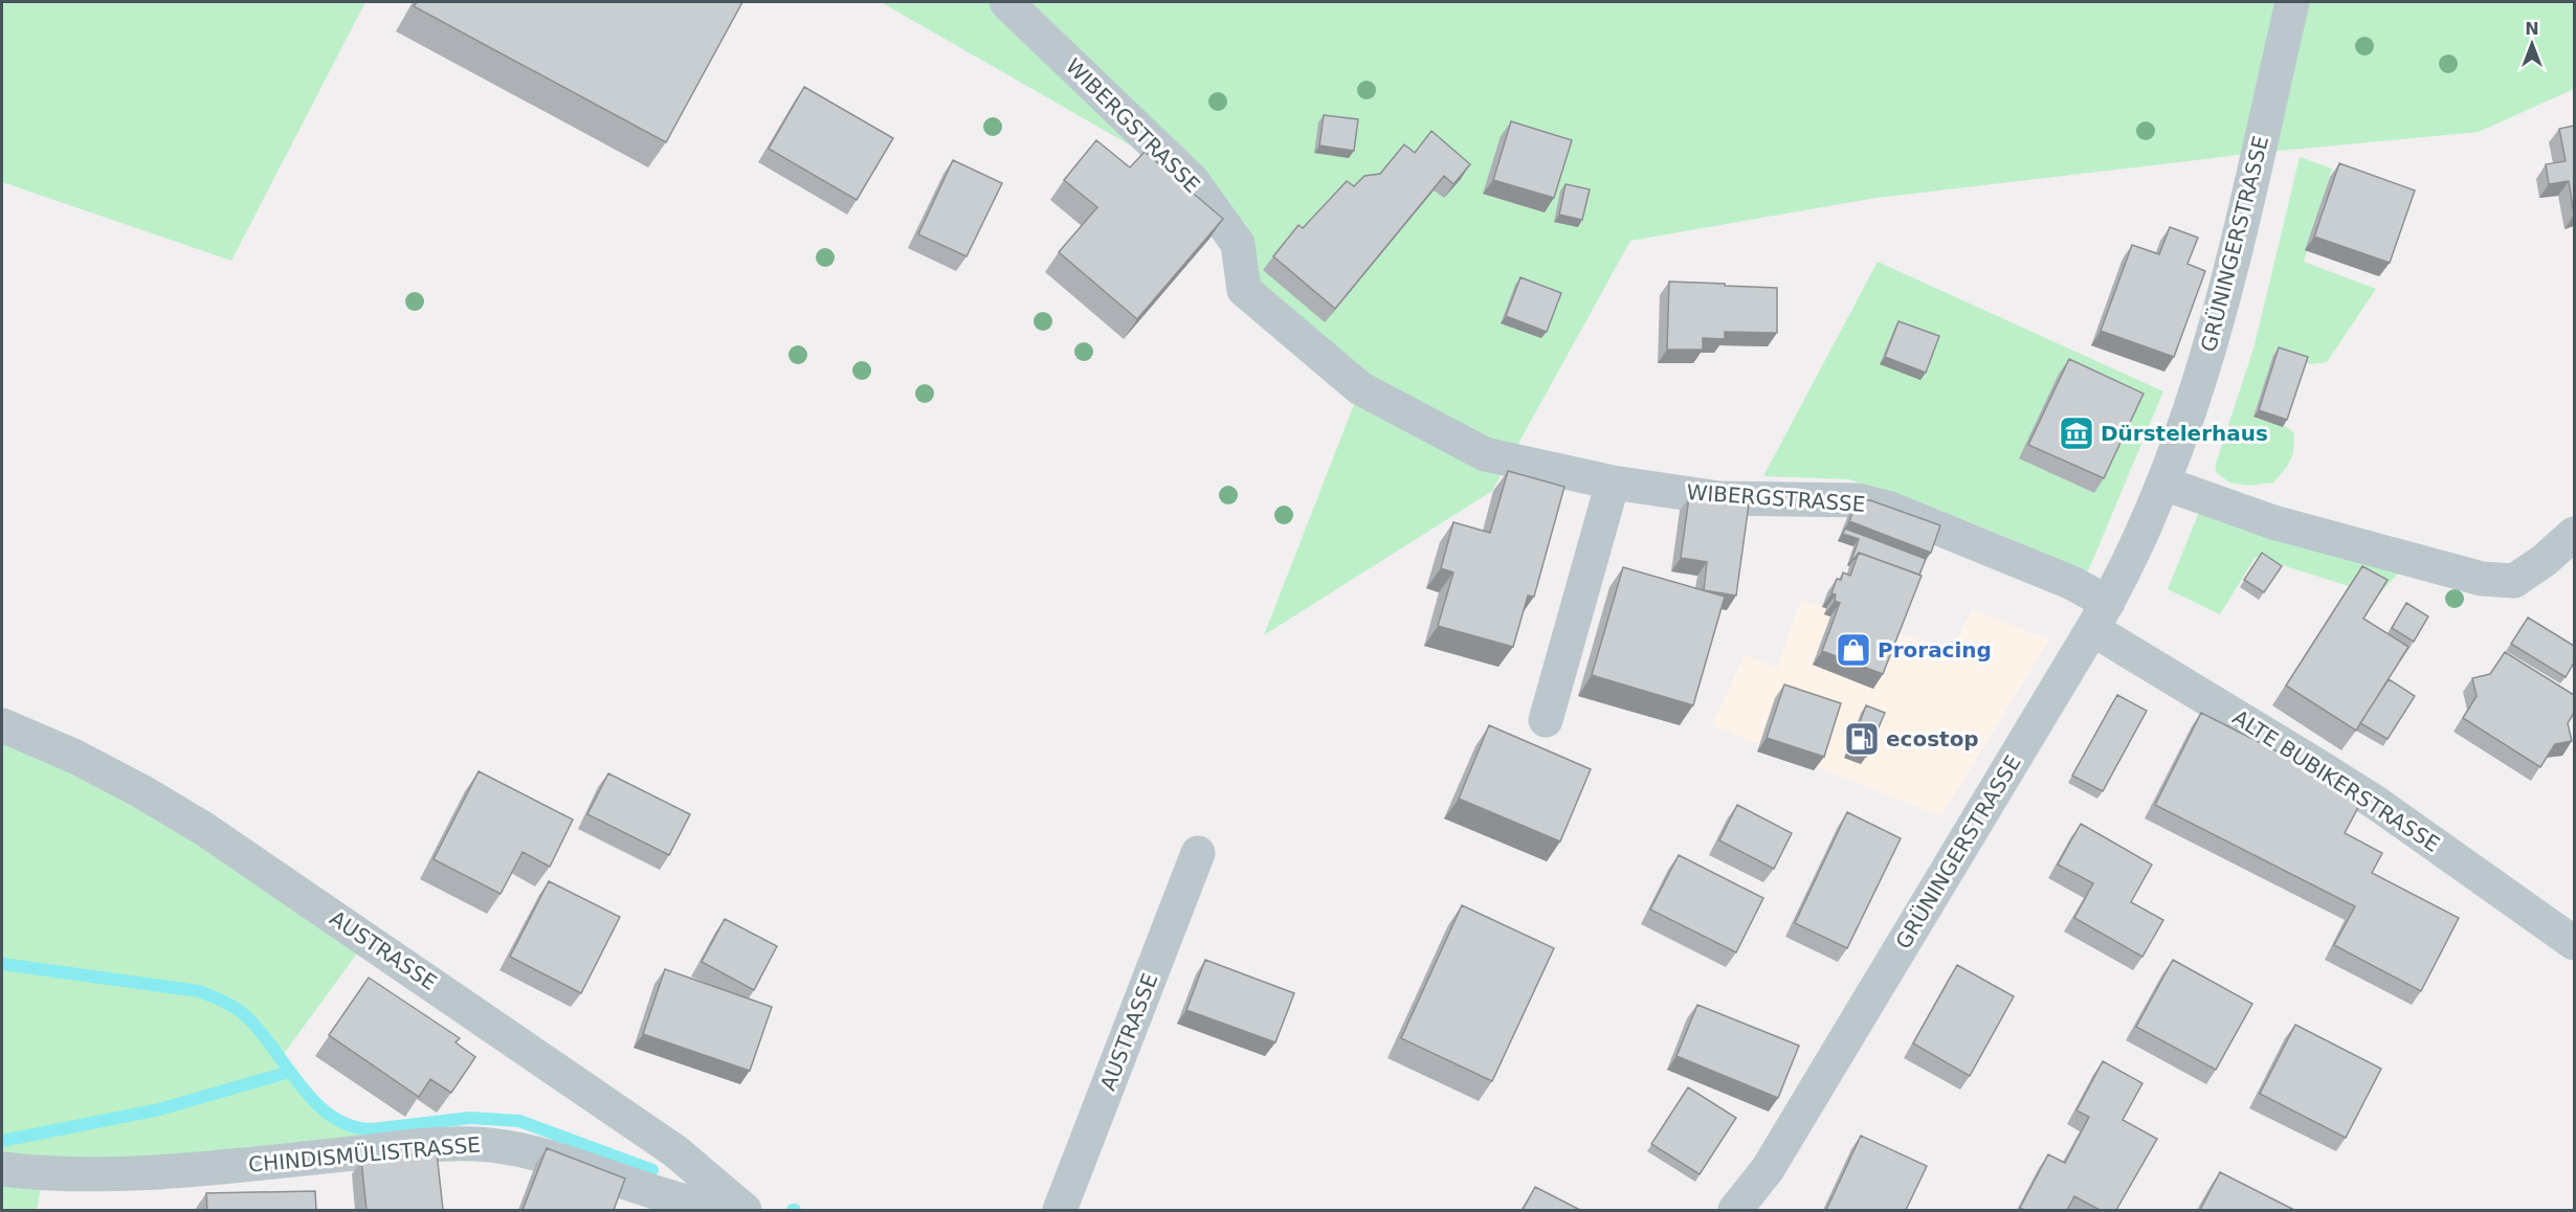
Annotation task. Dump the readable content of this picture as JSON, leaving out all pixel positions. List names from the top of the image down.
{
  "streets": {
    "street": [
      "WIBERGSTRASSE",
      "GRÜNINGERSTRASSE",
      "ALTE BUBIKERSTRASSE",
      "AUSTRASSE",
      "CHINDISMÜLISTRASSE"
    ]
  },
  "crossings": [
    ["WIBERGSTRASSE", "GRÜNINGERSTRASSE"],
    ["WIBERGSTRASSE", "ALTE BUBIKERSTRASSE"],
    ["GRÜNINGERSTRASSE", "ALTE BUBIKERSTRASSE"]
  ],
  "places": {
    "museum": ["Dürstelerhaus"],
    "shop": ["Proracing"],
    "fuel station": ["ecostop"]
  },
  "north": "top"
}
